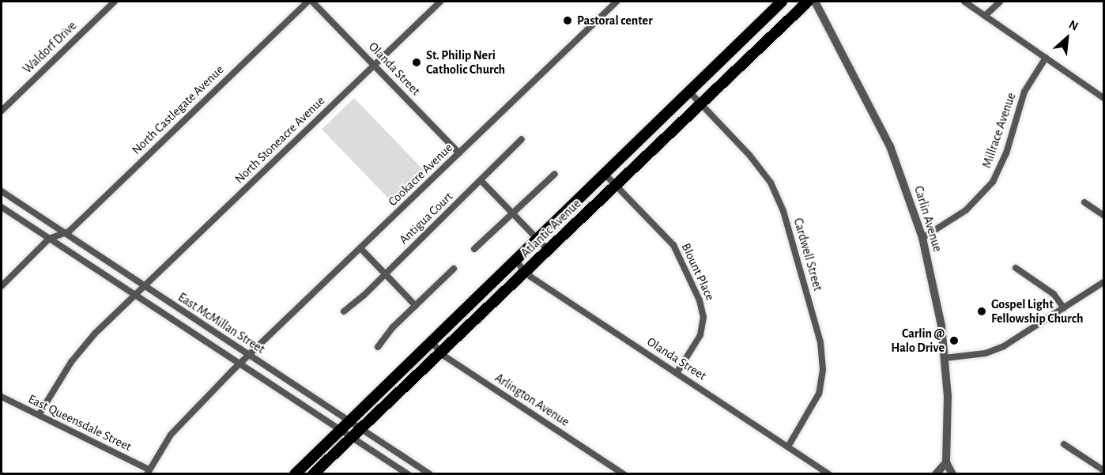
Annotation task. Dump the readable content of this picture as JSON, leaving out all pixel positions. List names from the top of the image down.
{
  "streets": {
    "main road": ["Atlantic Avenue"],
    "street": [
      "Waldorf Drive",
      "Olanda Street",
      "North Castlegate Avenue",
      "Millrace Avenue",
      "North Stoneacre Avenue",
      "Cookacre Avenue",
      "Antigua Court",
      "Carlin Avenue",
      "Cardwell Street",
      "Blount Place",
      "East McMillan Street",
      "Arlington Avenue",
      "East Queensdale Street"
    ]
  },
  "crossings": [
    ["Olanda Street", "North Stoneacre Avenue"],
    ["Olanda Street", "Cookacre Avenue"],
    ["Olanda Street", "Atlantic Avenue"],
    ["Olanda Street", "Cardwell Street"],
    ["Olanda Street", "Blount Place"],
    ["North Castlegate Avenue", "East McMillan Street"],
    ["Millrace Avenue", "Carlin Avenue"],
    ["North Stoneacre Avenue", "East McMillan Street"],
    ["North Stoneacre Avenue", "East Queensdale Street"],
    ["Cookacre Avenue", "East McMillan Street"],
    ["Cookacre Avenue", "East Queensdale Street"],
    ["Atlantic Avenue", "Cardwell Street"],
    ["Atlantic Avenue", "Blount Place"],
    ["Atlantic Avenue", "East McMillan Street"],
    ["Atlantic Avenue", "Arlington Avenue"]
  ],
  "places": [
    "Pastoral center",
    "St. Philip Neri Catholic Church",
    "Gospel Light Fellowship Church",
    "Carlin @ Halo Drive"
  ],
  "north": "top right"
}
